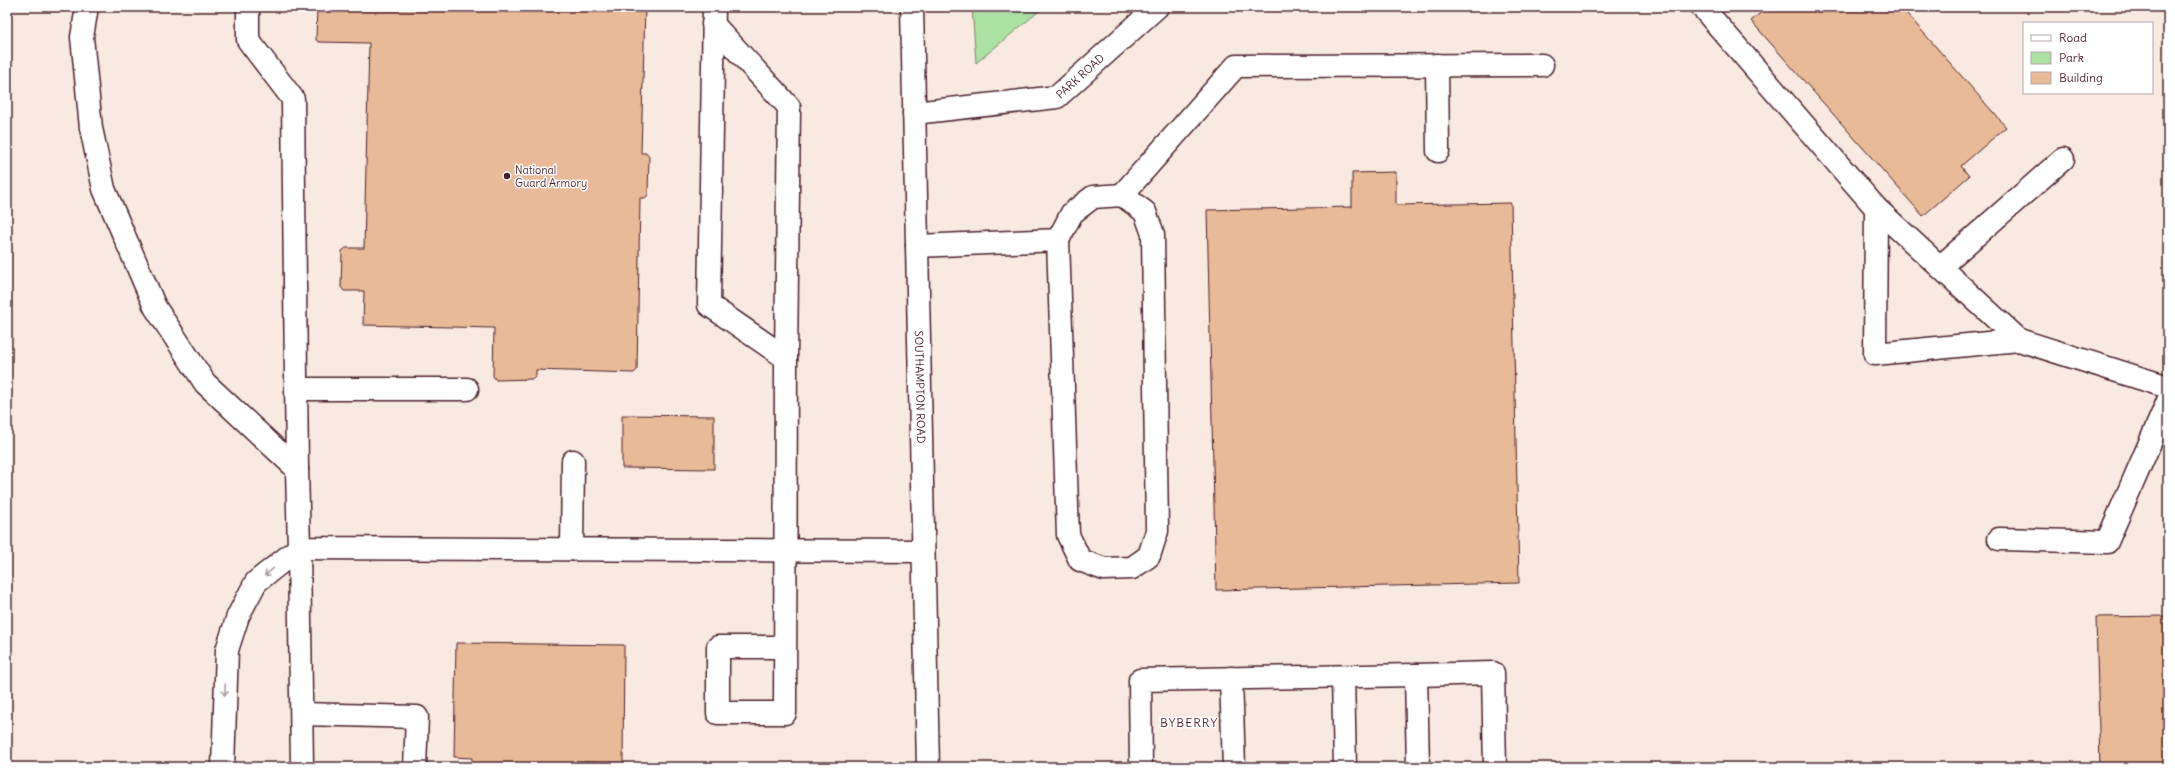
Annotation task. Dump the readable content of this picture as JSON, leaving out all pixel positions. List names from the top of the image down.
{
  "streets": {
    "street": ["PARK ROAD", "SOUTHAMPTON ROAD"]
  },
  "crossings": [
    ["PARK ROAD", "SOUTHAMPTON ROAD"]
  ],
  "districts": ["BYBERRY"],
  "places": ["National Guard Armory"],
  "legend": ["Road", "Park", "Building"]
}
